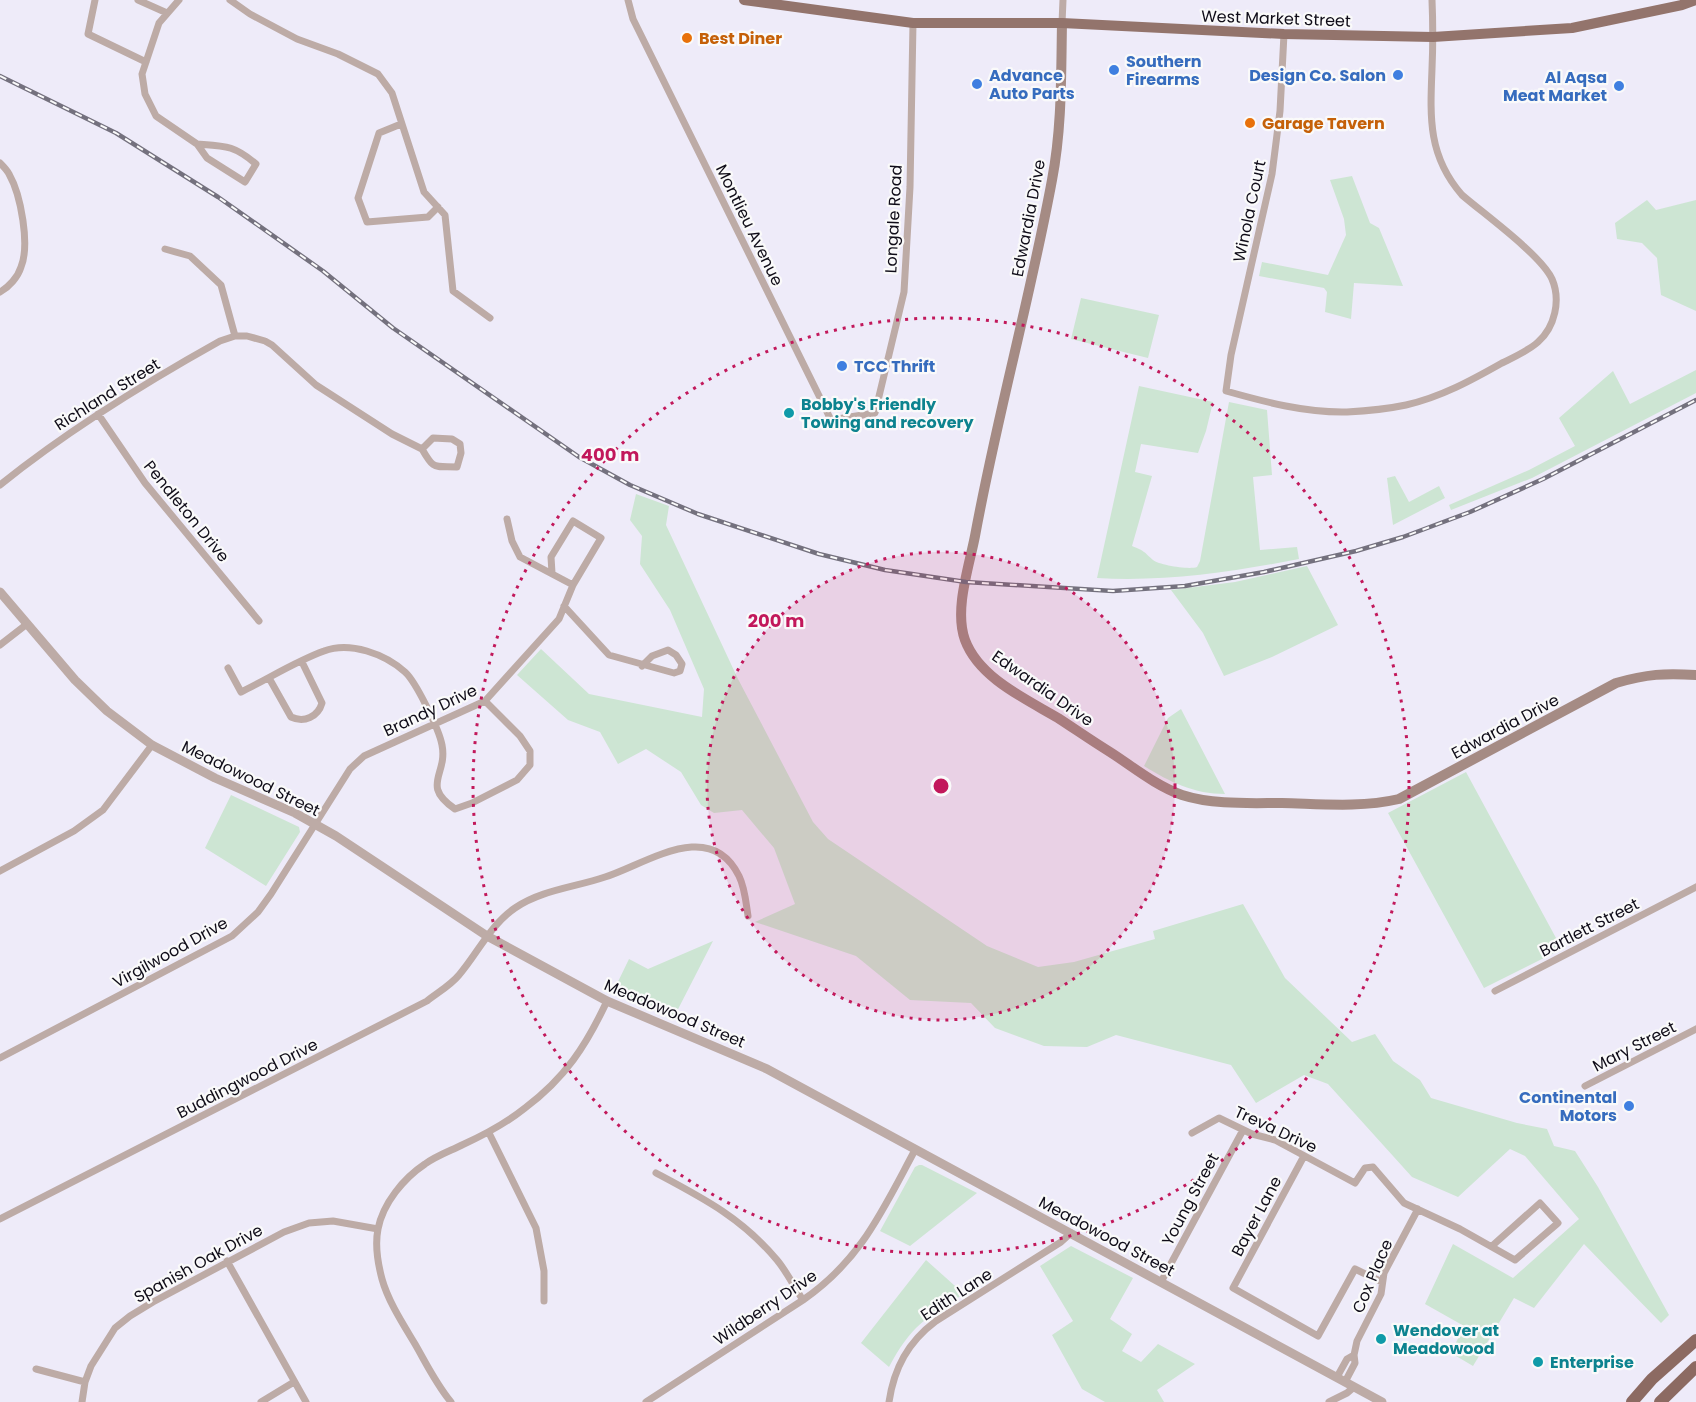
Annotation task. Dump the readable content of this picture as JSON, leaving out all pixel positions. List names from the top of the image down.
{
  "streets": {
    "main road": ["West Market Street", "Edwardia Drive"],
    "street": [
      "Winola Court",
      "Longale Road",
      "Montlieu Avenue",
      "Richland Street",
      "Pendleton Drive",
      "Brandy Drive",
      "Meadowood Street",
      "Bartlett Street",
      "Virgilwood Drive",
      "Mary Street",
      "Buddingwood Drive",
      "Treva Drive",
      "Young Street",
      "Bayer Lane",
      "Spanish Oak Drive",
      "Cox Place",
      "Edith Lane",
      "Wildberry Drive"
    ]
  },
  "crossings": [
    ["West Market Street", "Winola Court"],
    ["West Market Street", "Edwardia Drive"],
    ["West Market Street", "Longale Road"],
    ["Longale Road", "Montlieu Avenue"],
    ["Richland Street", "Pendleton Drive"],
    ["Brandy Drive", "Meadowood Street"],
    ["Brandy Drive", "Virgilwood Drive"],
    ["Meadowood Street", "Virgilwood Drive"],
    ["Meadowood Street", "Buddingwood Drive"],
    ["Meadowood Street", "Young Street"],
    ["Meadowood Street", "Cox Place"],
    ["Meadowood Street", "Edith Lane"],
    ["Meadowood Street", "Wildberry Drive"],
    ["Treva Drive", "Young Street"],
    ["Treva Drive", "Bayer Lane"],
    ["Treva Drive", "Cox Place"],
    ["Bayer Lane", "Cox Place"]
  ],
  "places": [
    "Best Diner",
    "Southern Firearms",
    "Design Co. Salon",
    "Advance Auto Parts",
    "Al Aqsa Meat Market",
    "Garage Tavern",
    "TCC Thrift",
    "Bobby's Friendly Towing and recovery",
    "Continental Motors",
    "Wendover at Meadowood",
    "Enterprise"
  ],
  "rings": ["400 m", "200 m"]
}
